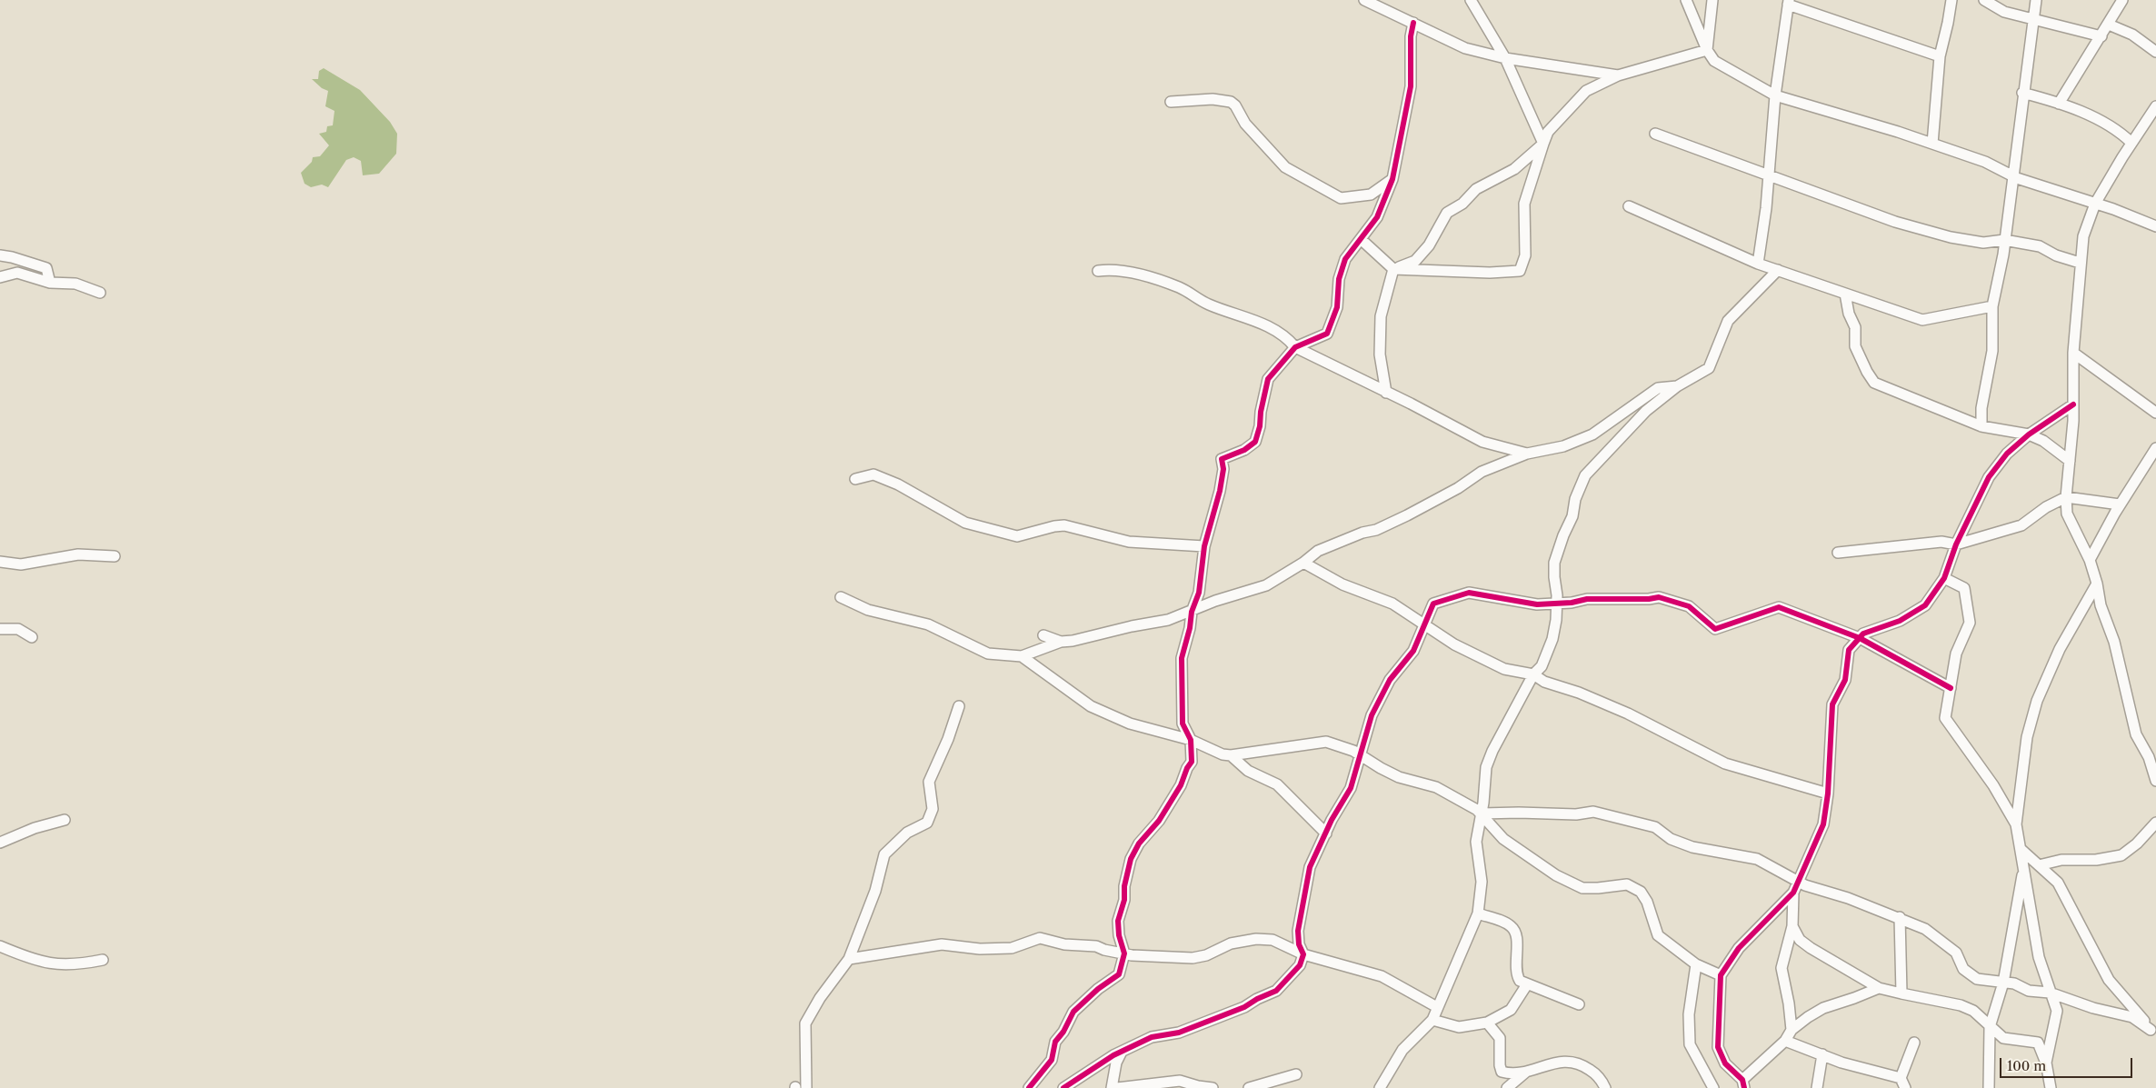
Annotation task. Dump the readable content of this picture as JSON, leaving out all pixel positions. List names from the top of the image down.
{
  "scale_bar": "100 m"
}
